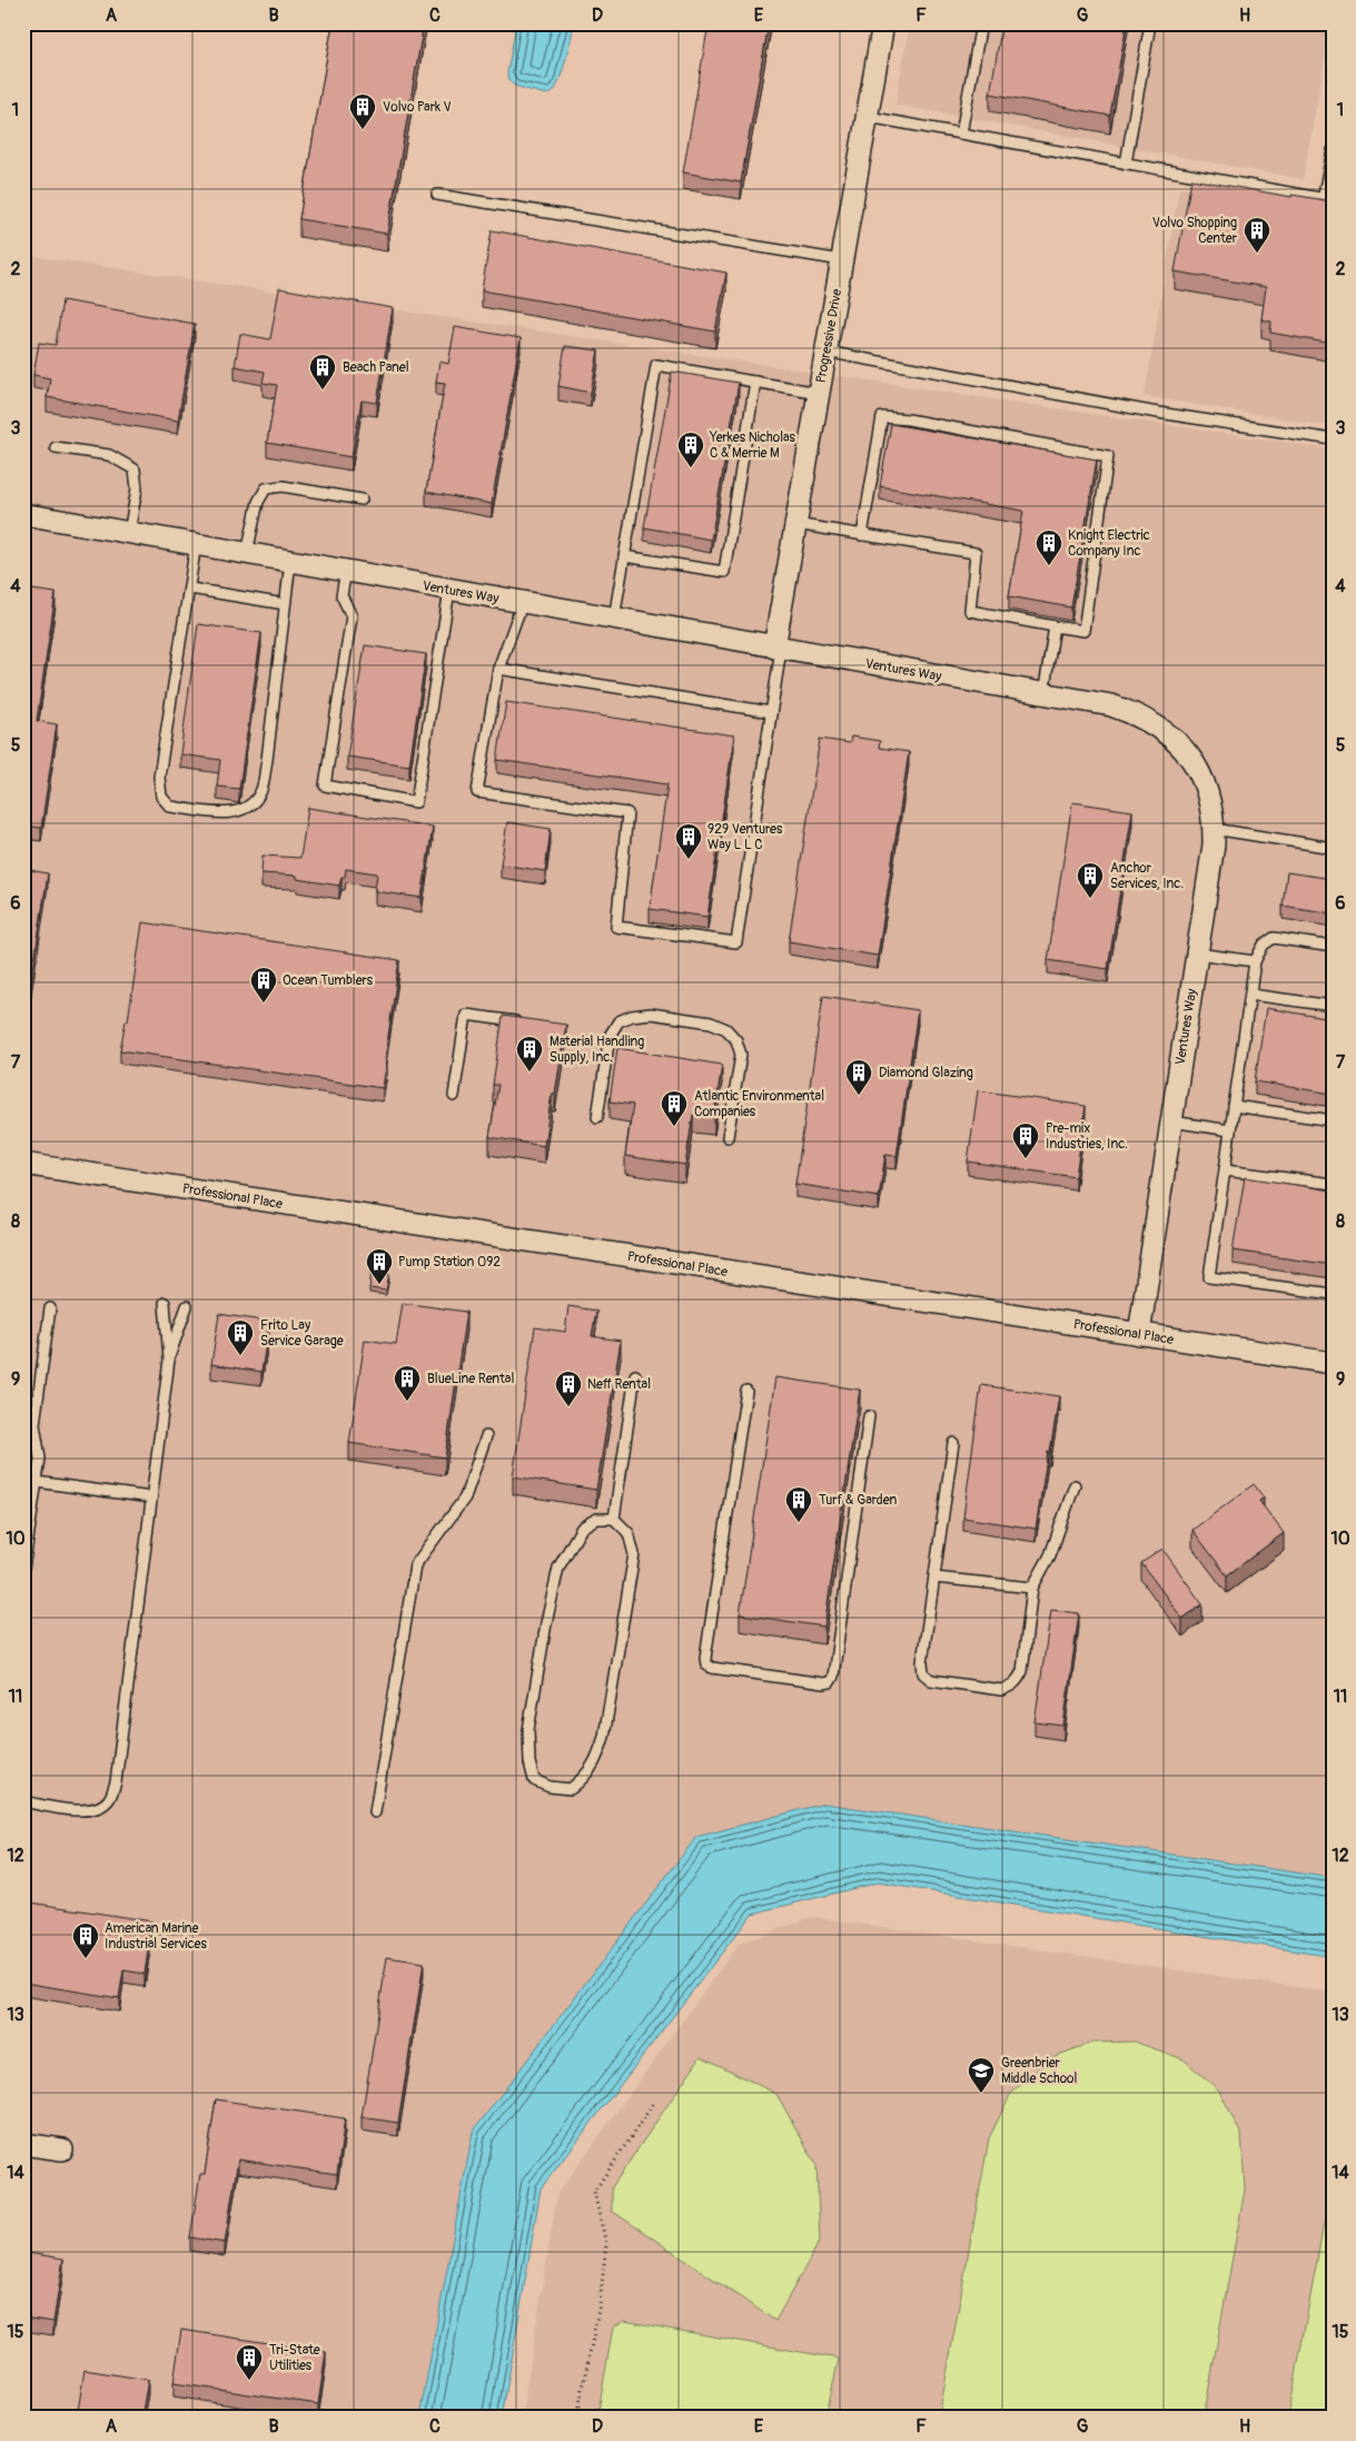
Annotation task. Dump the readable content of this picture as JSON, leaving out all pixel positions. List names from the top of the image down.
{
  "streets": {
    "street": ["Progressive Drive", "Ventures Way", "Professional Place"]
  },
  "crossings": [
    ["Progressive Drive", "Ventures Way"],
    ["Ventures Way", "Professional Place"]
  ],
  "places": {
    "building": [
      "Volvo Park V",
      "Volvo Shopping Center",
      "Beach Panel",
      "Yerkes Nicholas C & Merrie M",
      "Knight Electric Company Inc",
      "929 Ventures Way L L C",
      "Anchor Services, Inc.",
      "Ocean Tumblers",
      "Material Handling Supply, Inc.",
      "Diamond Glazing",
      "Atlantic Environmental Companies",
      "Pre-mix Industries, Inc.",
      "Pump Station 092",
      "Frito Lay Service Garage",
      "BlueLine Rental",
      "Neff Rental",
      "Turf & Garden",
      "American Marine Industrial Services",
      "Tri-State Utilities"
    ],
    "school or university": ["Greenbrier Middle School"]
  },
  "grid": {
    "columns": [
      "A",
      "B",
      "C",
      "D",
      "E",
      "F",
      "G",
      "H"
    ],
    "rows": [
      "1",
      "2",
      "3",
      "4",
      "5",
      "6",
      "7",
      "8",
      "9",
      "10",
      "11",
      "12",
      "13",
      "14",
      "15"
    ]
  }
}
